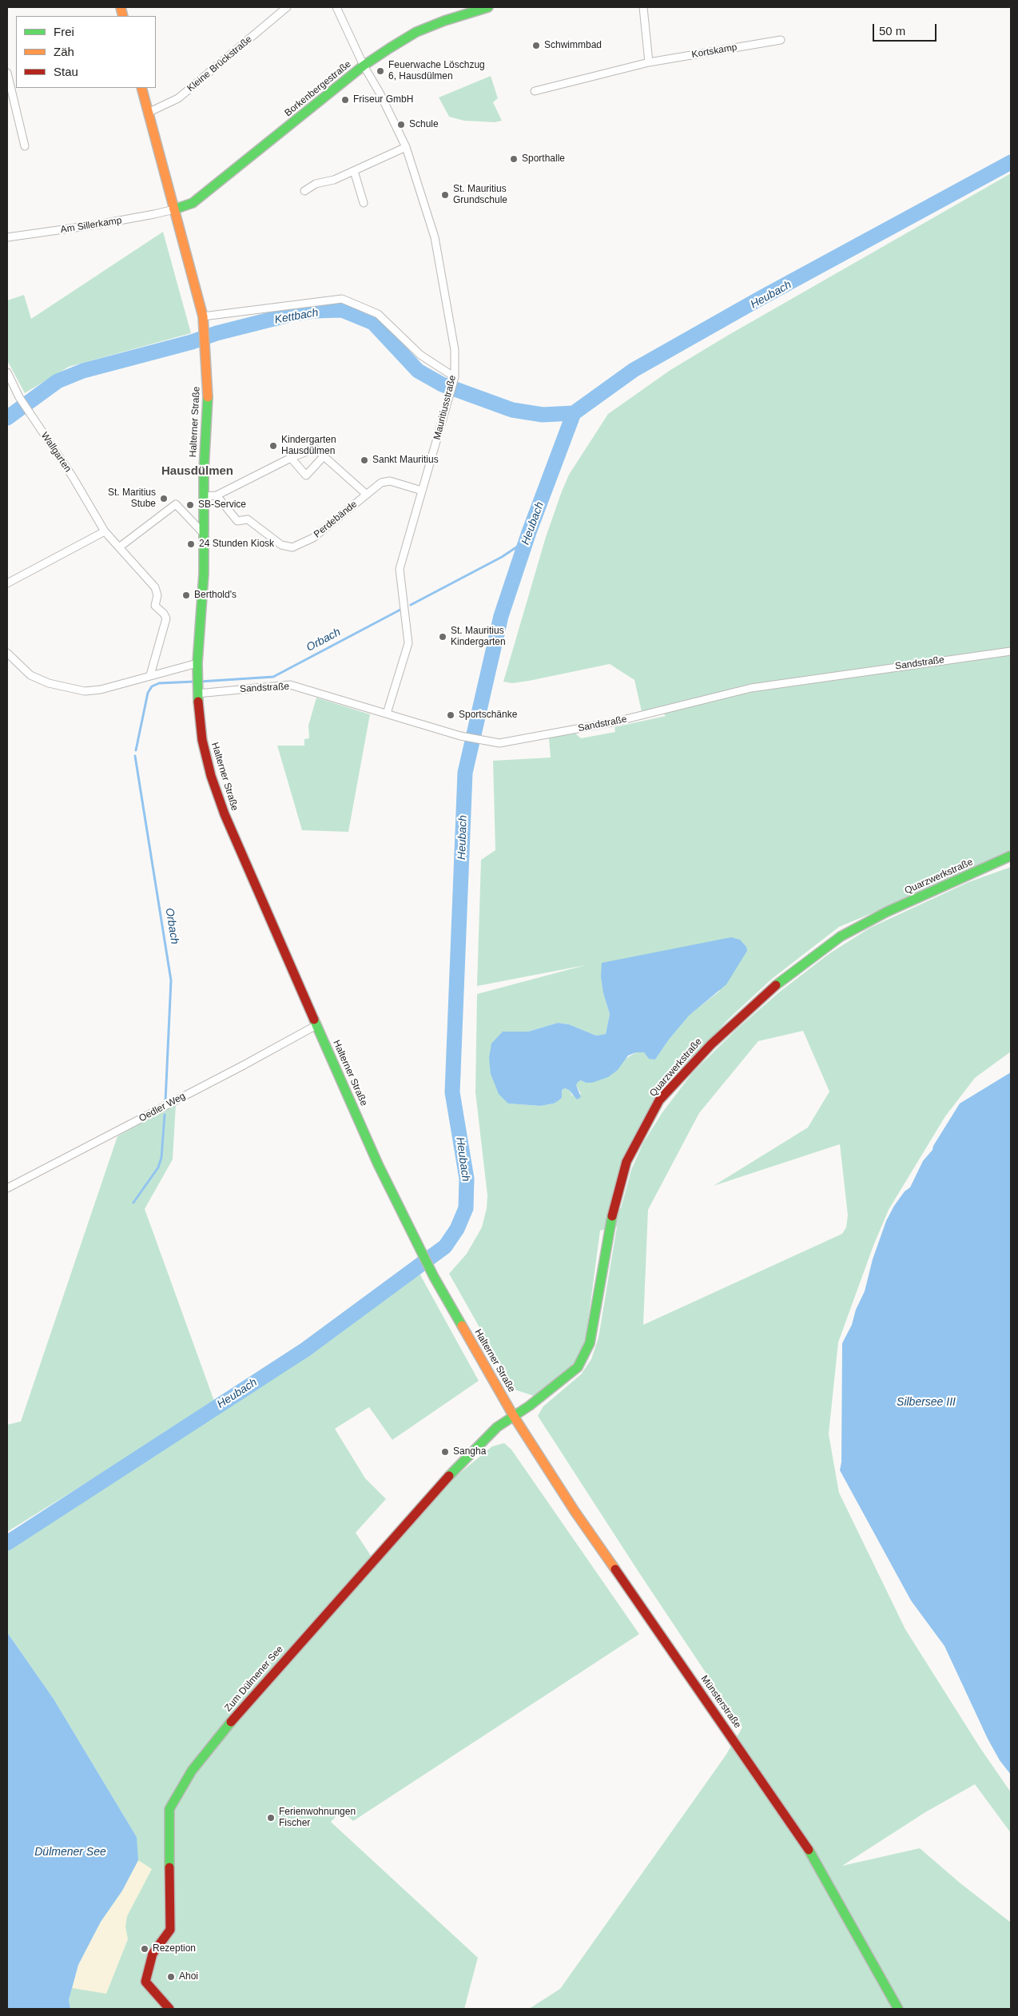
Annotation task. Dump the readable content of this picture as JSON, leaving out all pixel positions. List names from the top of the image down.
{
  "streets": {
    "main road": [
      "Borkenbergestraße",
      "Halterner Straße",
      "Quarzwerkstraße",
      "Zum Dülmener See",
      "Münsterstraße"
    ],
    "street": [
      "Kortskamp",
      "Kleine Brückstraße",
      "Am Sillerkamp",
      "Mauritiusstraße",
      "Wallgarten",
      "Perdebände",
      "Sandstraße",
      "Oedler Weg"
    ]
  },
  "crossings": [
    ["Kleine Brückstraße", "Halterner Straße"],
    ["Borkenbergestraße", "Am Sillerkamp"],
    ["Borkenbergestraße", "Mauritiusstraße"],
    ["Borkenbergestraße", "Halterner Straße"],
    ["Am Sillerkamp", "Halterner Straße"],
    ["Mauritiusstraße", "Perdebände"],
    ["Mauritiusstraße", "Sandstraße"],
    ["Halterner Straße", "Sandstraße"],
    ["Halterner Straße", "Quarzwerkstraße"],
    ["Halterner Straße", "Oedler Weg"],
    ["Halterner Straße", "Zum Dülmener See"],
    ["Halterner Straße", "Münsterstraße"],
    ["Quarzwerkstraße", "Zum Dülmener See"],
    ["Quarzwerkstraße", "Münsterstraße"],
    ["Zum Dülmener See", "Münsterstraße"]
  ],
  "districts": ["Hausdülmen"],
  "water": [
    "Heubach",
    "Kettbach",
    "Orbach",
    "Silbersee III",
    "Dülmener See"
  ],
  "places": [
    "Schwimmbad",
    "Feuerwache Löschzug 6, Hausdülmen",
    "Friseur GmbH",
    "Schule",
    "Sporthalle",
    "St. Mauritius Grundschule",
    "Kindergarten Hausdülmen",
    "Sankt Mauritius",
    "St. Maritius Stube",
    "SB-Service",
    "24 Stunden Kiosk",
    "Berthold's",
    "St. Mauritius Kindergarten",
    "Sportschänke",
    "Sangha",
    "Ferienwohnungen Fischer",
    "Rezeption",
    "Ahoi"
  ],
  "legend": ["Frei", "Zäh", "Stau"],
  "scale_bar": "50 m"
}
